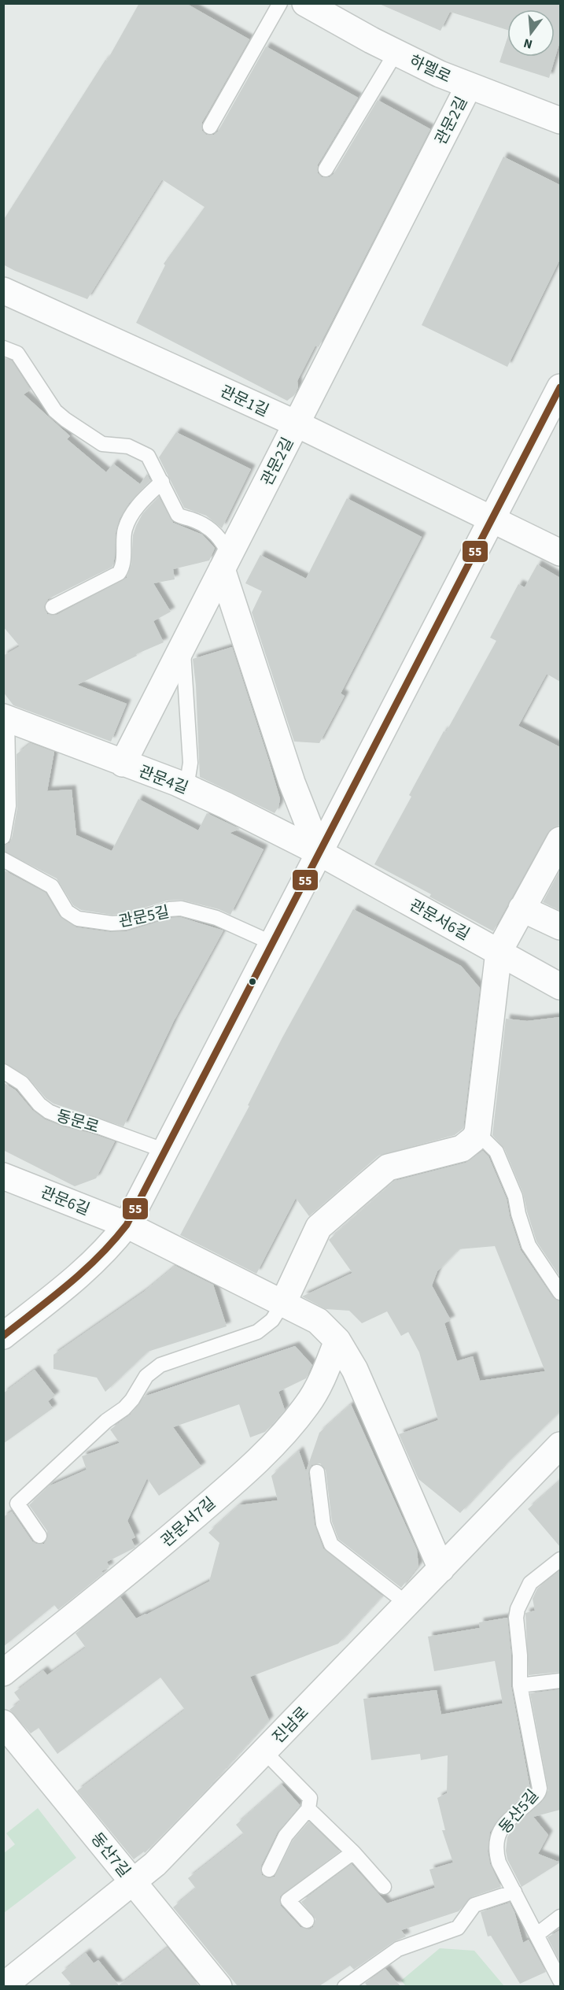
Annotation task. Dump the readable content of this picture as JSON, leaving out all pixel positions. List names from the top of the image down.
{
  "streets": {
    "street": [
      "하멜로",
      "관문2길",
      "관문1길",
      "관문4길",
      "관문서6길",
      "관문6길",
      "관문서7길",
      "진남로",
      "동산7길"
    ],
    "lane": ["관문5길", "동문로", "동산5길"]
  },
  "crossings": [
    ["하멜로", "관문2길"],
    ["관문2길", "관문1길"],
    ["관문2길", "관문4길"],
    ["관문4길", "관문서6길"],
    ["진남로", "동산7길"]
  ],
  "lines": ["transit line 55"],
  "north": "bottom"
}
